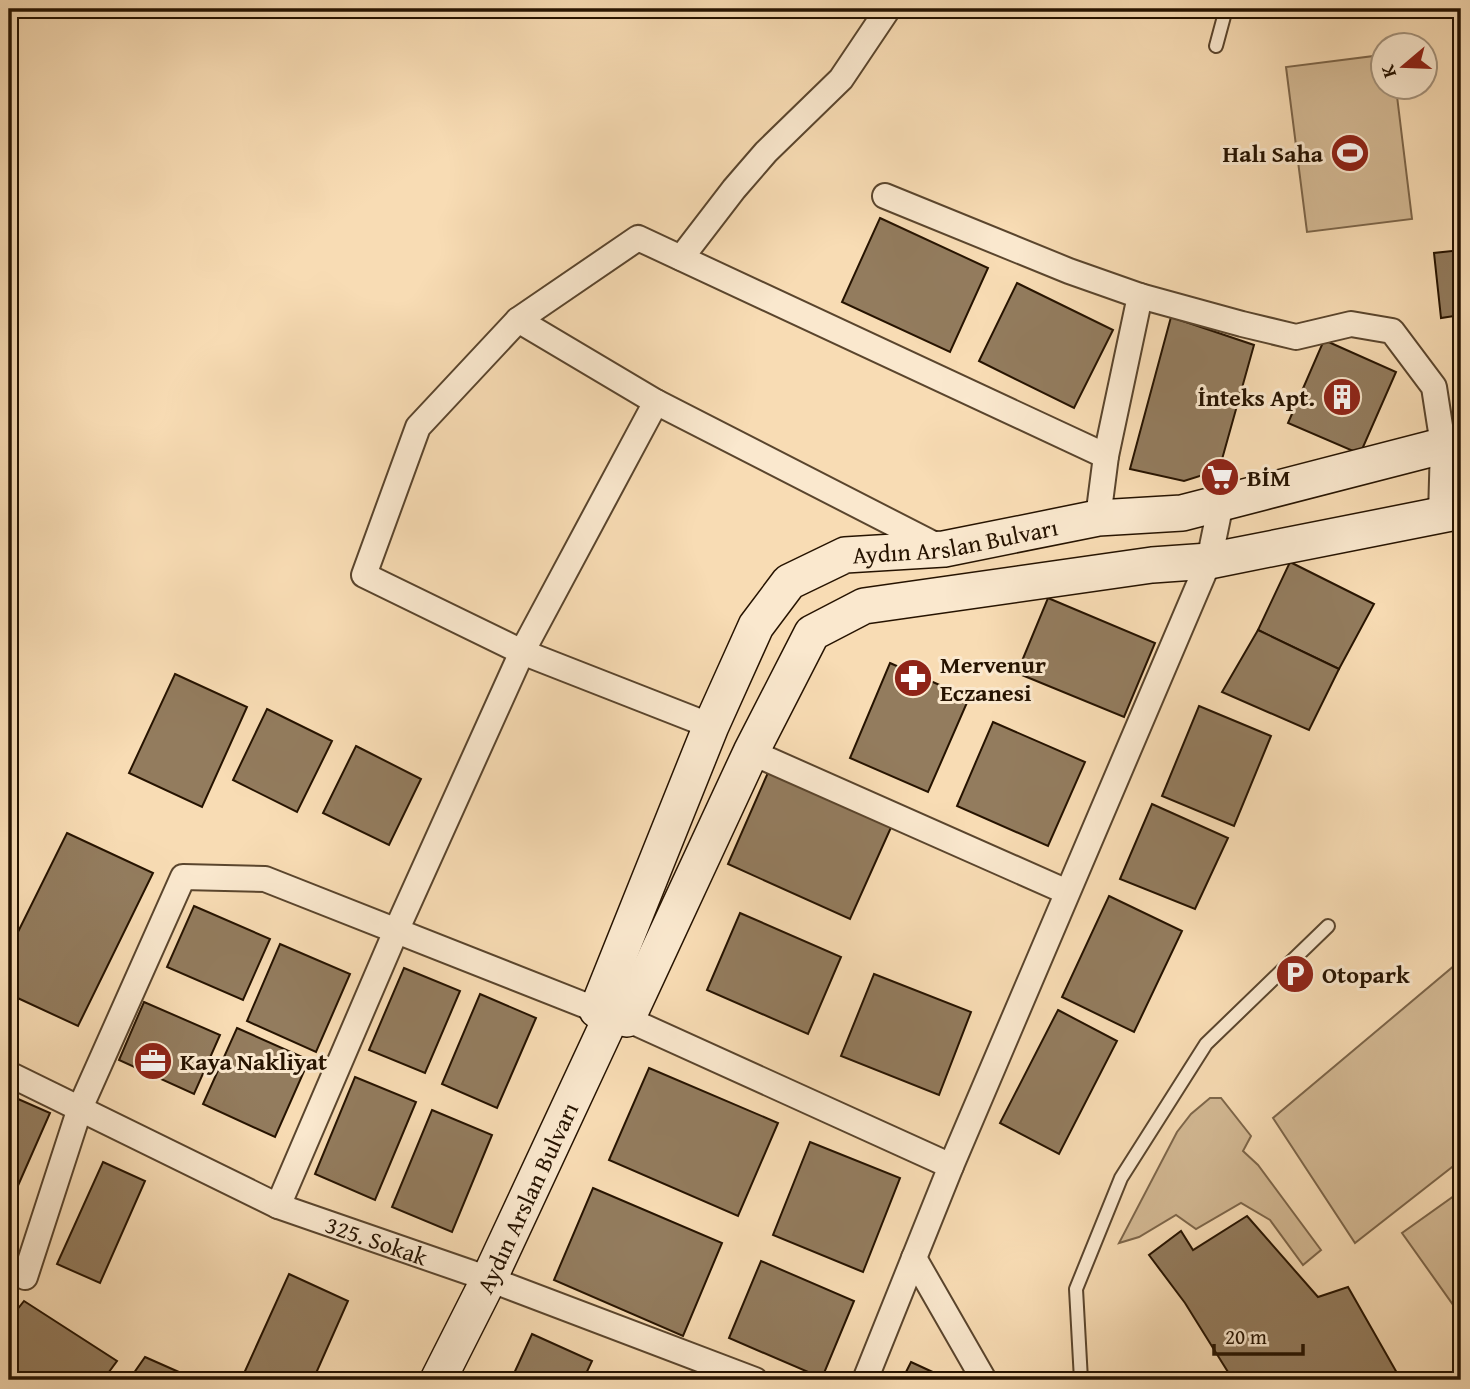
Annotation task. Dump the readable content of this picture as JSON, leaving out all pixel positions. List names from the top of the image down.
{
  "streets": {
    "street": ["Aydın Arslan Bulvarı", "325. Sokak"]
  },
  "crossings": [
    ["Aydın Arslan Bulvarı", "325. Sokak"]
  ],
  "places": {
    "sports": ["Halı Saha"],
    "building": ["İnteks Apt."],
    "supermarket": ["BİM"],
    "pharmacy": ["Mervenur Eczanesi"],
    "parking": ["Otopark"],
    "office": ["Kaya Nakliyat"]
  },
  "scale_bar": "20 m",
  "north": "left"
}
